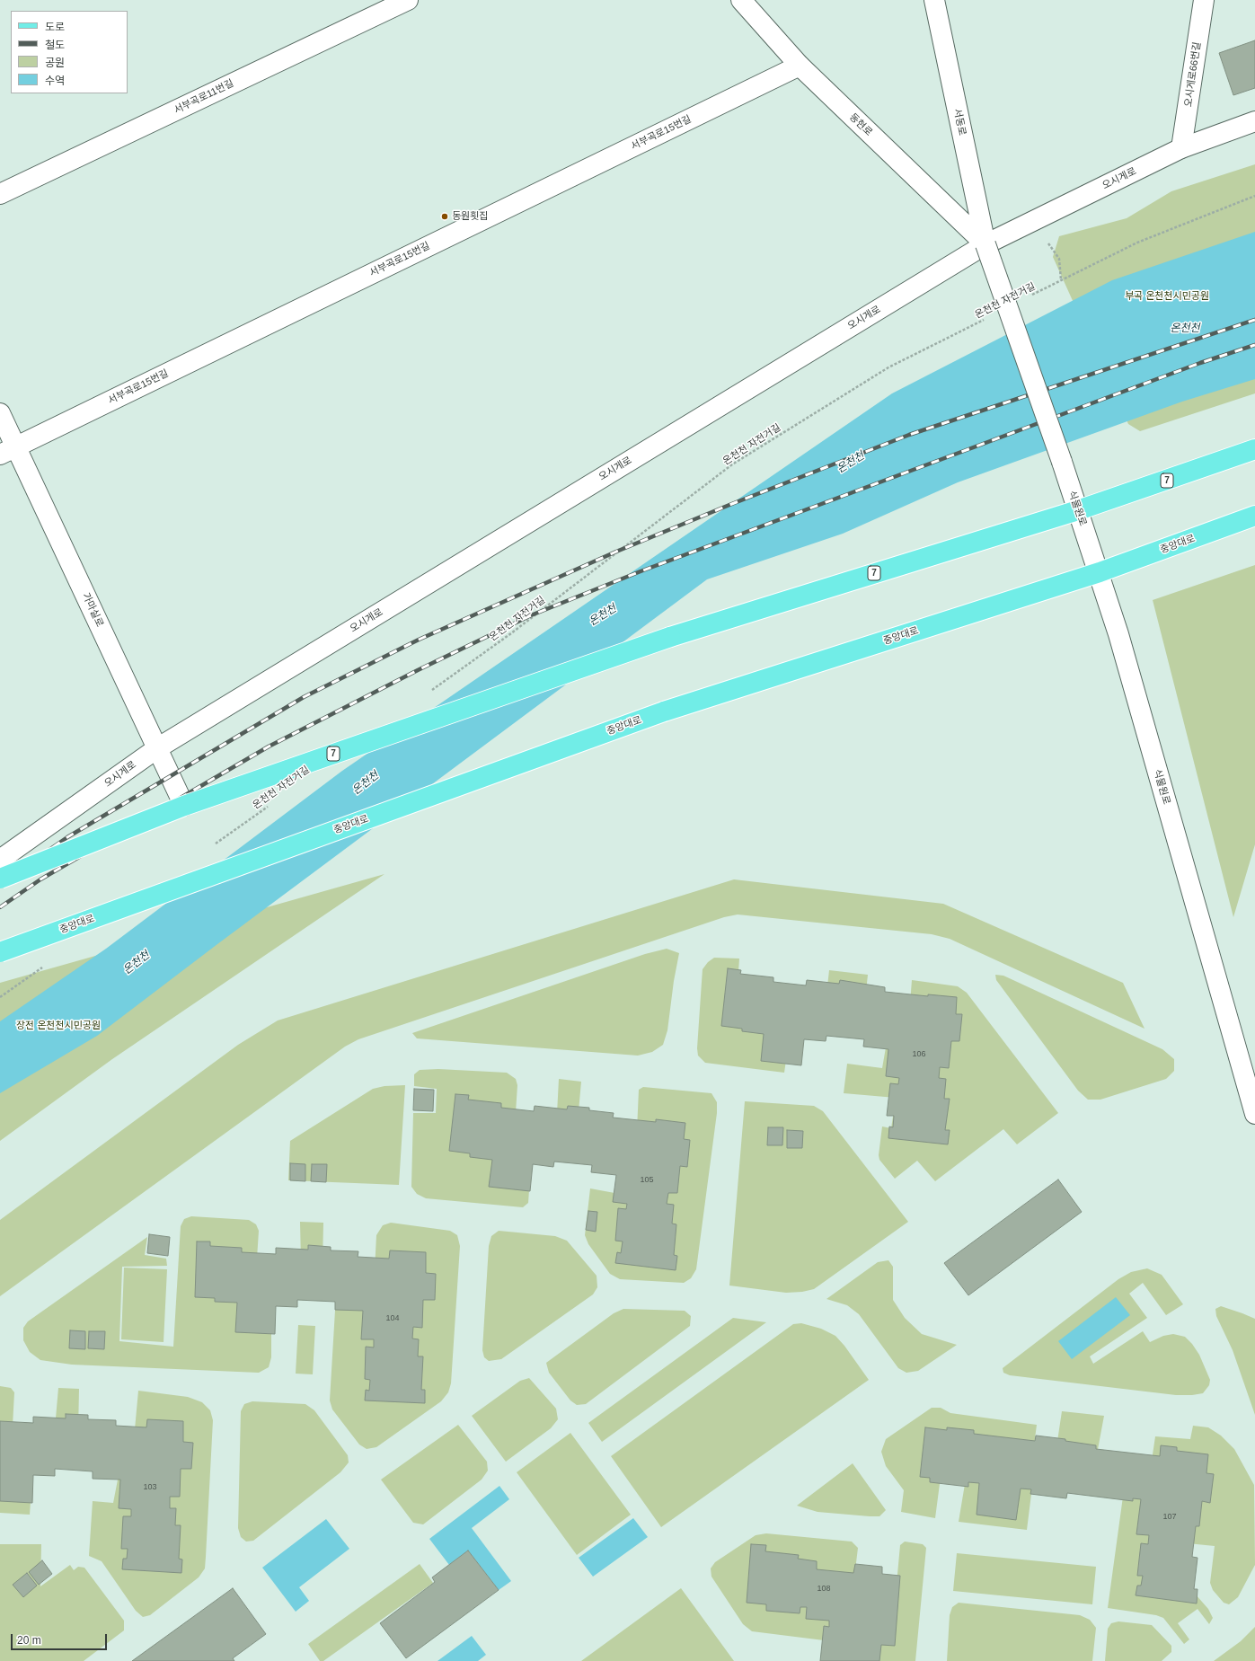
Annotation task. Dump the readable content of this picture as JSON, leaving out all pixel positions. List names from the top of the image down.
{
  "streets": {
    "main road": ["7", "중앙대로"],
    "street": [
      "오시게로66번길",
      "서부곡로11번길",
      "서동로",
      "동현로",
      "서부곡로15번길",
      "오시게로",
      "식물원로",
      "가마실로"
    ],
    "path": ["온천천 자전거길"]
  },
  "crossings": [
    ["오시게로66번길", "오시게로"],
    ["서동로", "동현로"],
    ["서동로", "오시게로"],
    ["서동로", "식물원로"],
    ["동현로", "서부곡로15번길"],
    ["동현로", "오시게로"],
    ["서부곡로15번길", "가마실로"],
    ["오시게로", "가마실로"],
    ["7", "식물원로"],
    ["7", "가마실로"],
    ["식물원로", "중앙대로"]
  ],
  "water": ["온천천"],
  "parks": ["부곡 온천천시민공원", "장전 온천천시민공원"],
  "places": ["동원횟집"],
  "house_numbers": [
    "106",
    "105",
    "104",
    "103",
    "107",
    "108"
  ],
  "legend": [
    "도로",
    "철도",
    "공원",
    "수역"
  ],
  "scale_bar": "20 m"
}
